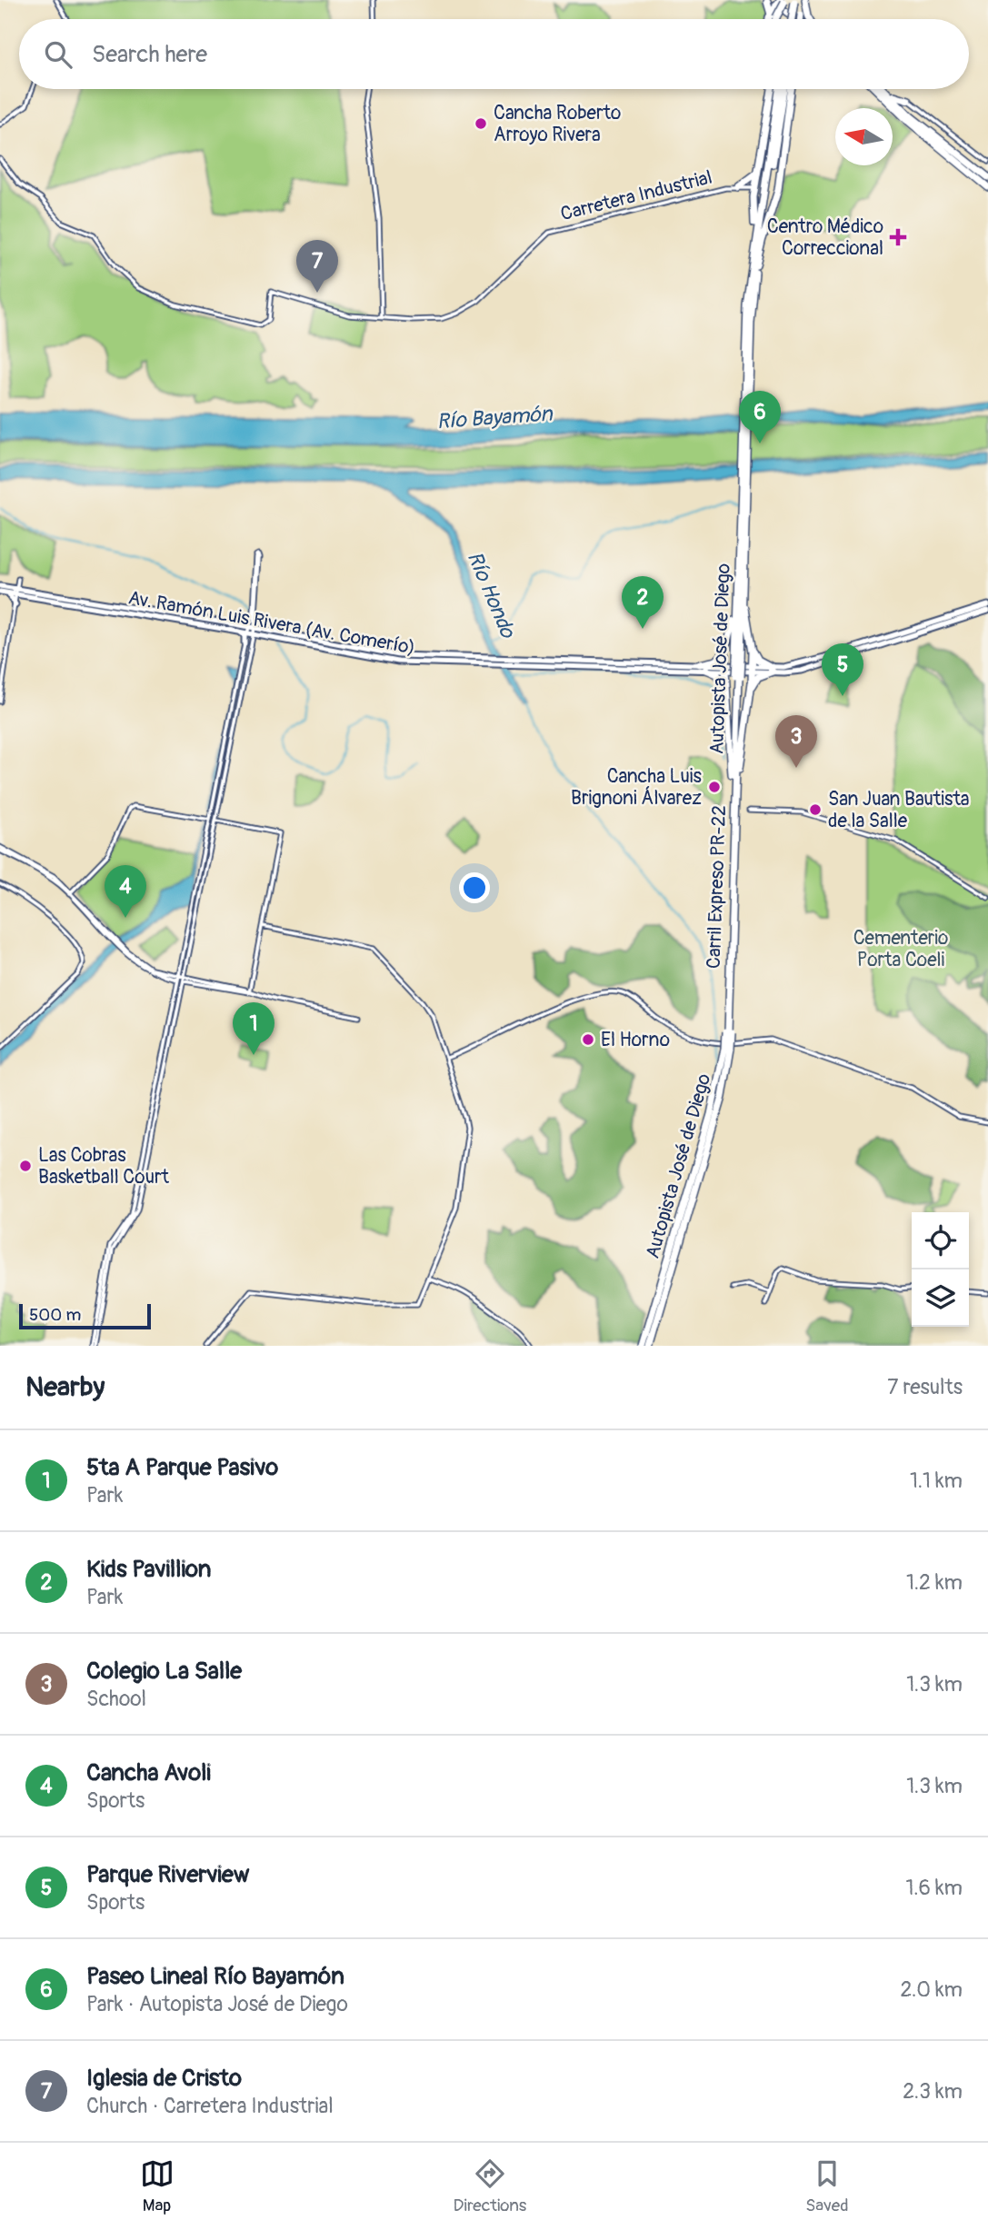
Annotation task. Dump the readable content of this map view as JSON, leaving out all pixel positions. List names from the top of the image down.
{
  "streets": {
    "highway": ["Autopista José de Diego", "Carril Expreso PR-22"],
    "main road": ["Av. Ramón Luis Rivera (Av. Comerío)"],
    "street": ["Carretera Industrial"]
  },
  "crossings": [
    ["Autopista José de Diego", "Carril Expreso PR-22"]
  ],
  "water": ["Río Bayamón", "Río Hondo"],
  "parks": ["Cementerio Porta Coeli"],
  "places": {
    "other": [
      "Cancha Roberto Arroyo Rivera",
      "Cancha Luis Brignoni Álvarez",
      "San Juan Bautista de la Salle",
      "El Horno",
      "Las Cobras Basketball Court"
    ],
    "health": ["Centro Médico Correccional"]
  },
  "scale_bar": "500 m",
  "north": "left",
  "page": {
    "search": "Search here",
    "pins": [
      "7",
      "6",
      "2",
      "5",
      "3",
      "4",
      "1"
    ],
    "scale": "500 m",
    "heading": ["Nearby", "7 results"],
    "list": [
      {
        "mark": "1",
        "name": "5ta A Parque Pasivo",
        "note": "Park",
        "value": "1.1 km"
      },
      {
        "mark": "2",
        "name": "Kids Pavillion",
        "note": "Park",
        "value": "1.2 km"
      },
      {
        "mark": "3",
        "name": "Colegio La Salle",
        "note": "School",
        "value": "1.3 km"
      },
      {
        "mark": "4",
        "name": "Cancha Avoli",
        "note": "Sports",
        "value": "1.3 km"
      },
      {
        "mark": "5",
        "name": "Parque Riverview",
        "note": "Sports",
        "value": "1.6 km"
      },
      {
        "mark": "6",
        "name": "Paseo Lineal Río Bayamón",
        "note": "Park · Autopista José de Diego",
        "value": "2.0 km"
      },
      {
        "mark": "7",
        "name": "Iglesia de Cristo",
        "note": "Church · Carretera Industrial",
        "value": "2.3 km"
      }
    ],
    "nav": ["Map", "Directions", "Saved"]
  }
}
